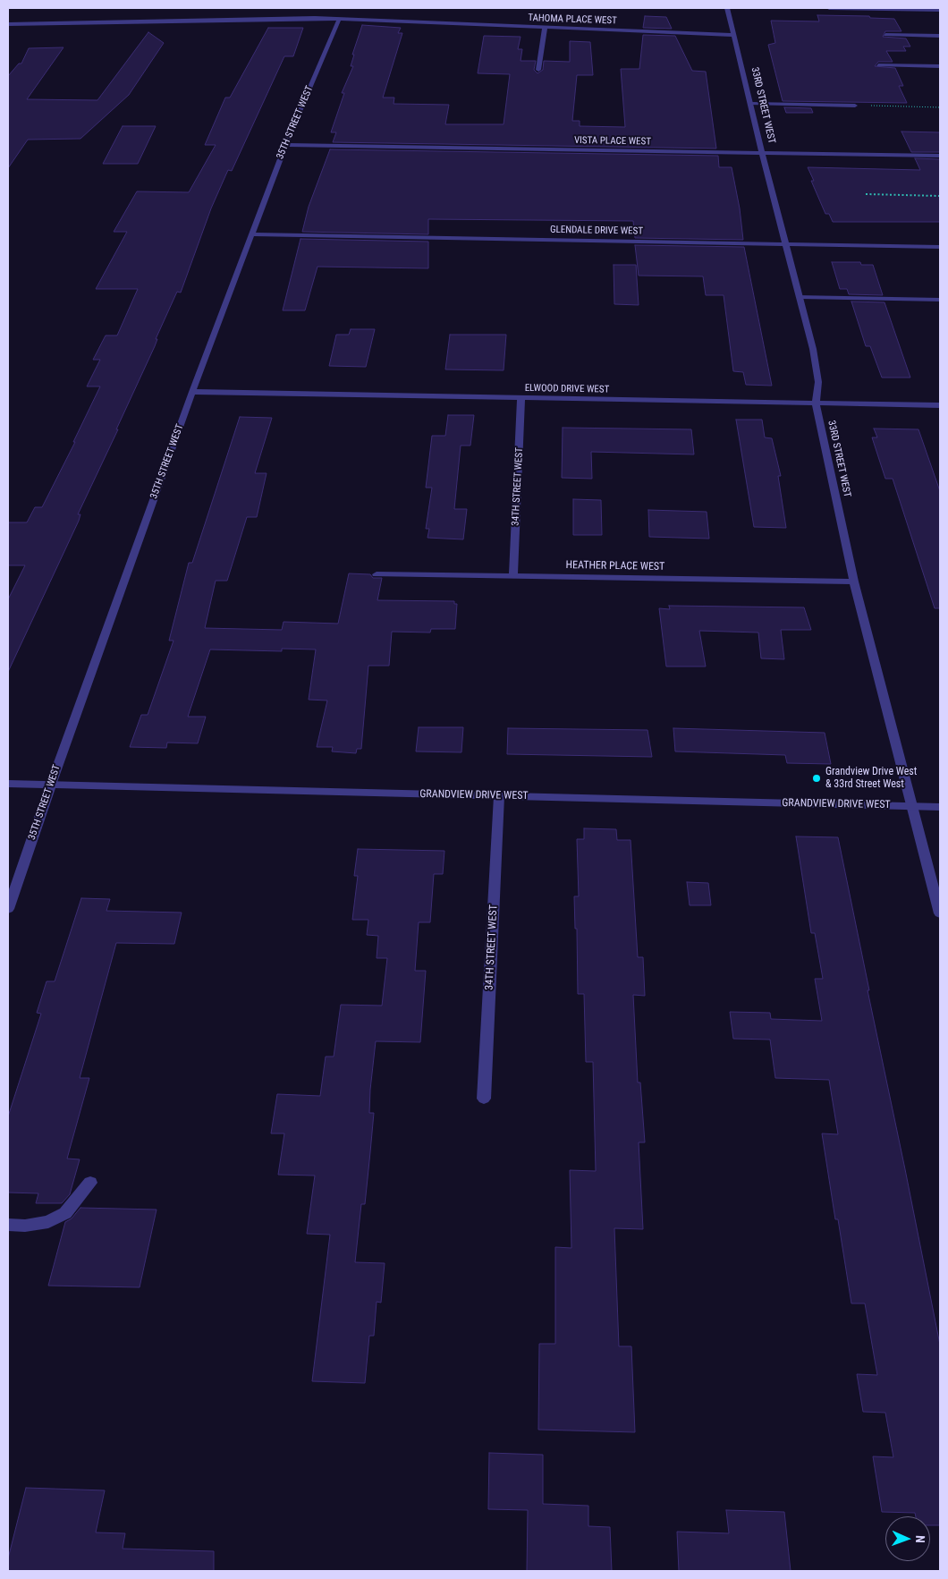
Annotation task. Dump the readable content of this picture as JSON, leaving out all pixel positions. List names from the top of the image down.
{
  "streets": {
    "street": [
      "TAHOMA PLACE WEST",
      "33RD STREET WEST",
      "35TH STREET WEST",
      "VISTA PLACE WEST",
      "GLENDALE DRIVE WEST",
      "ELWOOD DRIVE WEST",
      "34TH STREET WEST",
      "HEATHER PLACE WEST",
      "GRANDVIEW DRIVE WEST"
    ]
  },
  "crossings": [
    ["TAHOMA PLACE WEST", "33RD STREET WEST"],
    ["TAHOMA PLACE WEST", "35TH STREET WEST"],
    ["33RD STREET WEST", "VISTA PLACE WEST"],
    ["33RD STREET WEST", "GLENDALE DRIVE WEST"],
    ["33RD STREET WEST", "ELWOOD DRIVE WEST"],
    ["33RD STREET WEST", "HEATHER PLACE WEST"],
    ["33RD STREET WEST", "GRANDVIEW DRIVE WEST"],
    ["35TH STREET WEST", "VISTA PLACE WEST"],
    ["35TH STREET WEST", "GLENDALE DRIVE WEST"],
    ["35TH STREET WEST", "ELWOOD DRIVE WEST"],
    ["35TH STREET WEST", "GRANDVIEW DRIVE WEST"],
    ["ELWOOD DRIVE WEST", "34TH STREET WEST"],
    ["34TH STREET WEST", "HEATHER PLACE WEST"],
    ["34TH STREET WEST", "GRANDVIEW DRIVE WEST"]
  ],
  "places": ["Grandview Drive West & 33rd Street West"],
  "north": "right"
}
